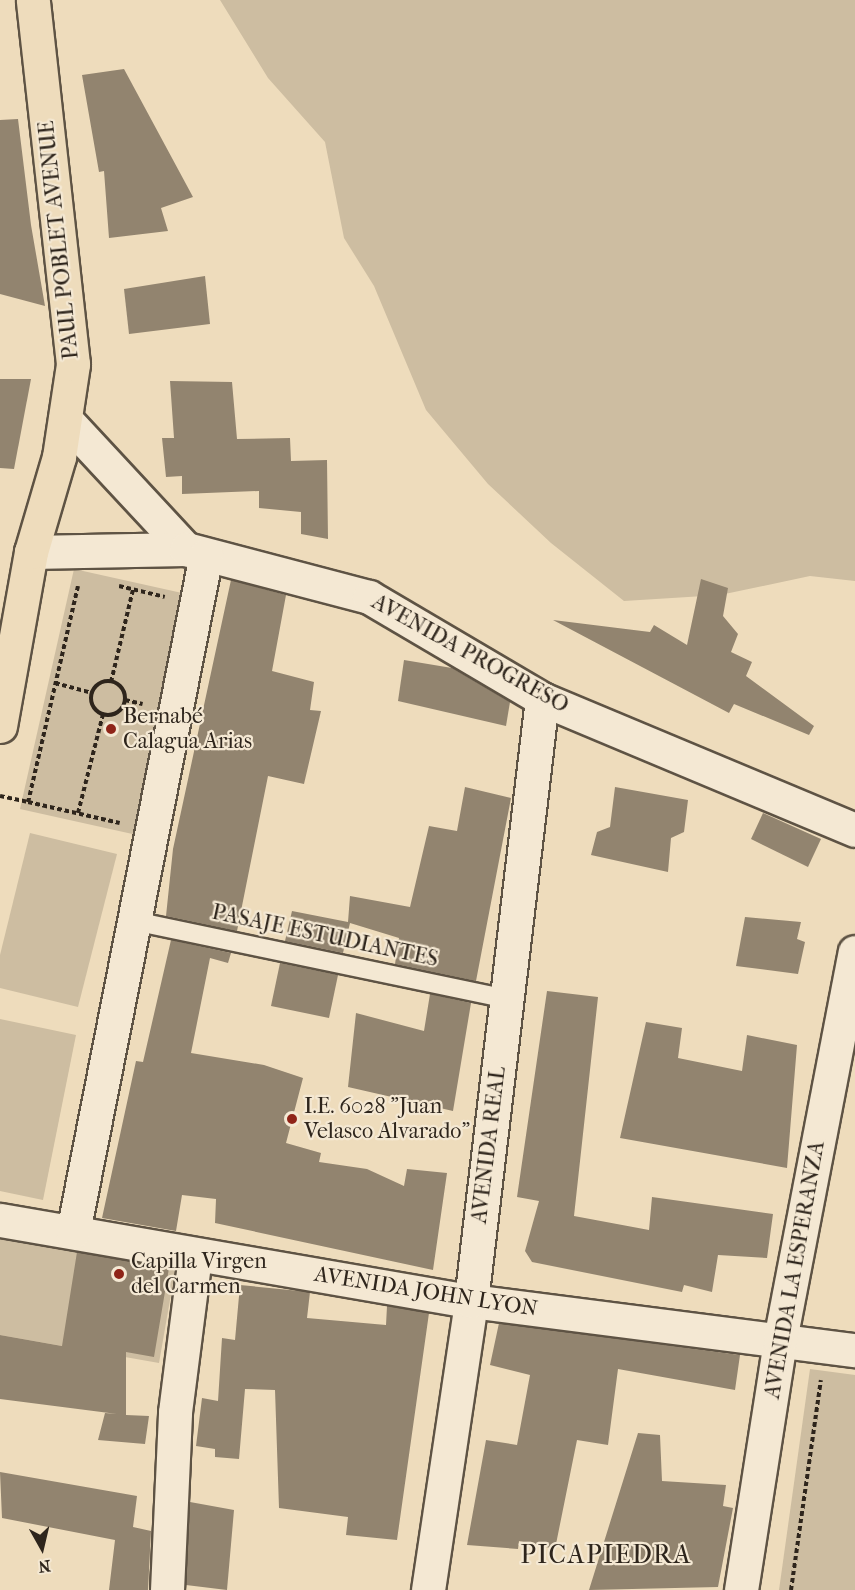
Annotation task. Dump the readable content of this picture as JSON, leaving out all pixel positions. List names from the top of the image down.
{
  "streets": {
    "main road": ["PAUL POBLET AVENUE"],
    "street": [
      "AVENIDA PROGRESO",
      "AVENIDA REAL",
      "AVENIDA LA ESPERANZA",
      "AVENIDA JOHN LYON"
    ],
    "lane": ["PASAJE ESTUDIANTES"]
  },
  "crossings": [
    ["PAUL POBLET AVENUE", "AVENIDA PROGRESO"],
    ["AVENIDA PROGRESO", "AVENIDA REAL"],
    ["PASAJE ESTUDIANTES", "AVENIDA REAL"],
    ["AVENIDA REAL", "AVENIDA JOHN LYON"],
    ["AVENIDA LA ESPERANZA", "AVENIDA JOHN LYON"]
  ],
  "districts": ["PICAPIEDRA"],
  "places": ["Bernabé Calagua Arias", "I.E. 6028 \"Juan Velasco Alvarado\"", "Capilla Virgen del Carmen"],
  "north": "bottom"
}
